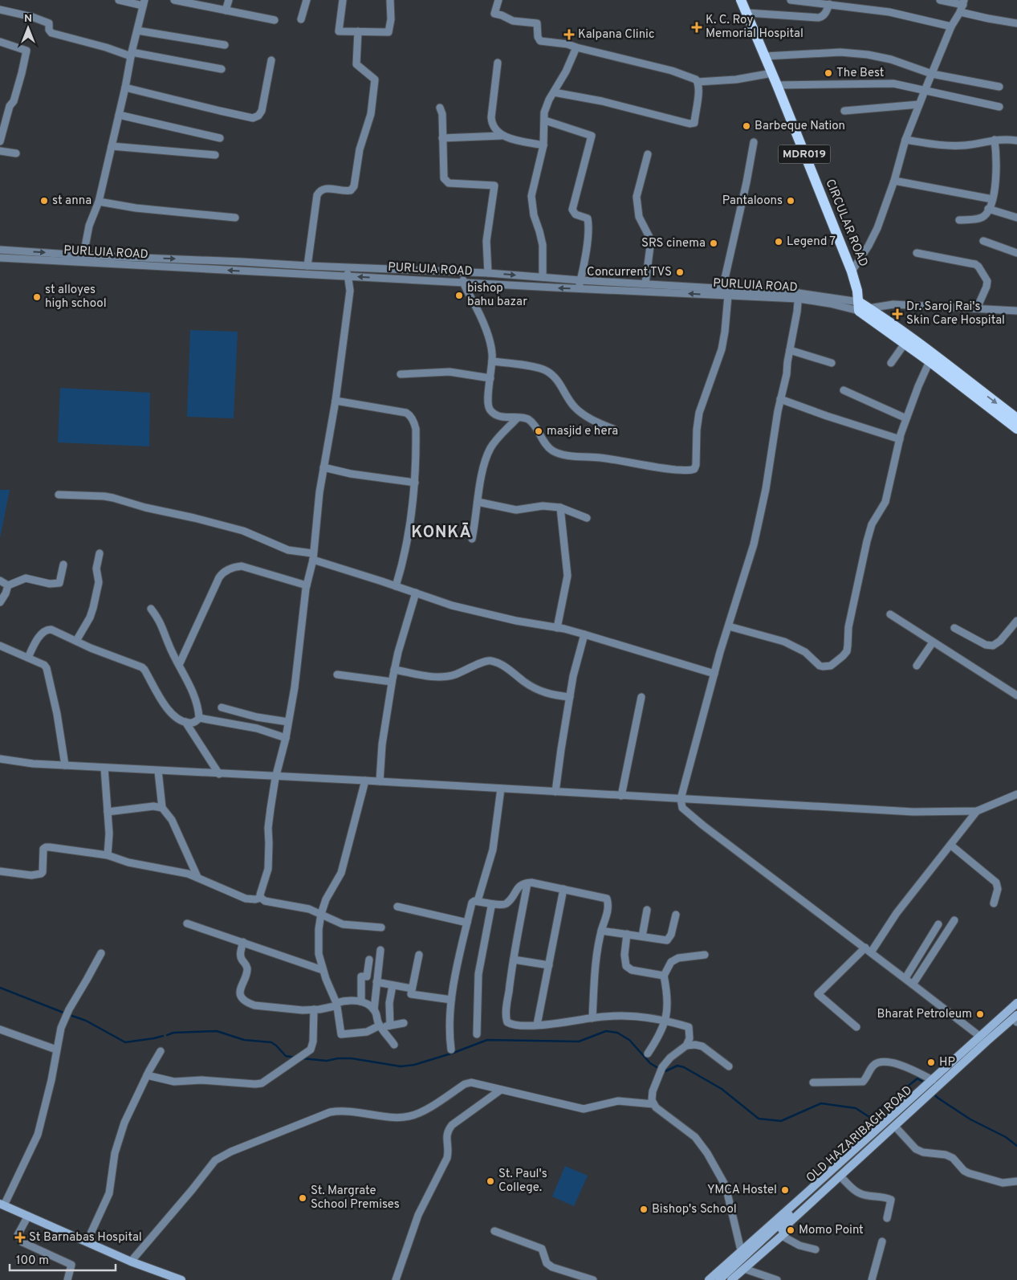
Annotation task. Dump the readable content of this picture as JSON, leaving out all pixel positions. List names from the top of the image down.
{
  "streets": {
    "main road": ["MDR019", "CIRCULAR ROAD"],
    "street": ["PURLUIA ROAD", "OLD HAZARIBAGH ROAD"]
  },
  "crossings": [
    ["CIRCULAR ROAD", "PURLUIA ROAD"]
  ],
  "districts": ["KONKĀ"],
  "places": {
    "health": [
      "K. C. Roy Memorial Hospital",
      "Kalpana Clinic",
      "Dr. Saroj Rai's Skin Care Hospital",
      "St Barnabas Hospital"
    ],
    "other": [
      "The Best",
      "Barbeque Nation",
      "st anna",
      "Pantaloons",
      "Legend 7",
      "SRS cinema",
      "Concurrent TVS",
      "bishop bahu bazar",
      "st alloyes high school",
      "masjid e hera",
      "Bharat Petroleum",
      "HP",
      "St. Paul's College.",
      "YMCA Hostel",
      "St. Margrate School Premises",
      "Bishop's School",
      "Momo Point"
    ]
  },
  "scale_bar": "100 m",
  "north": "top"
}
